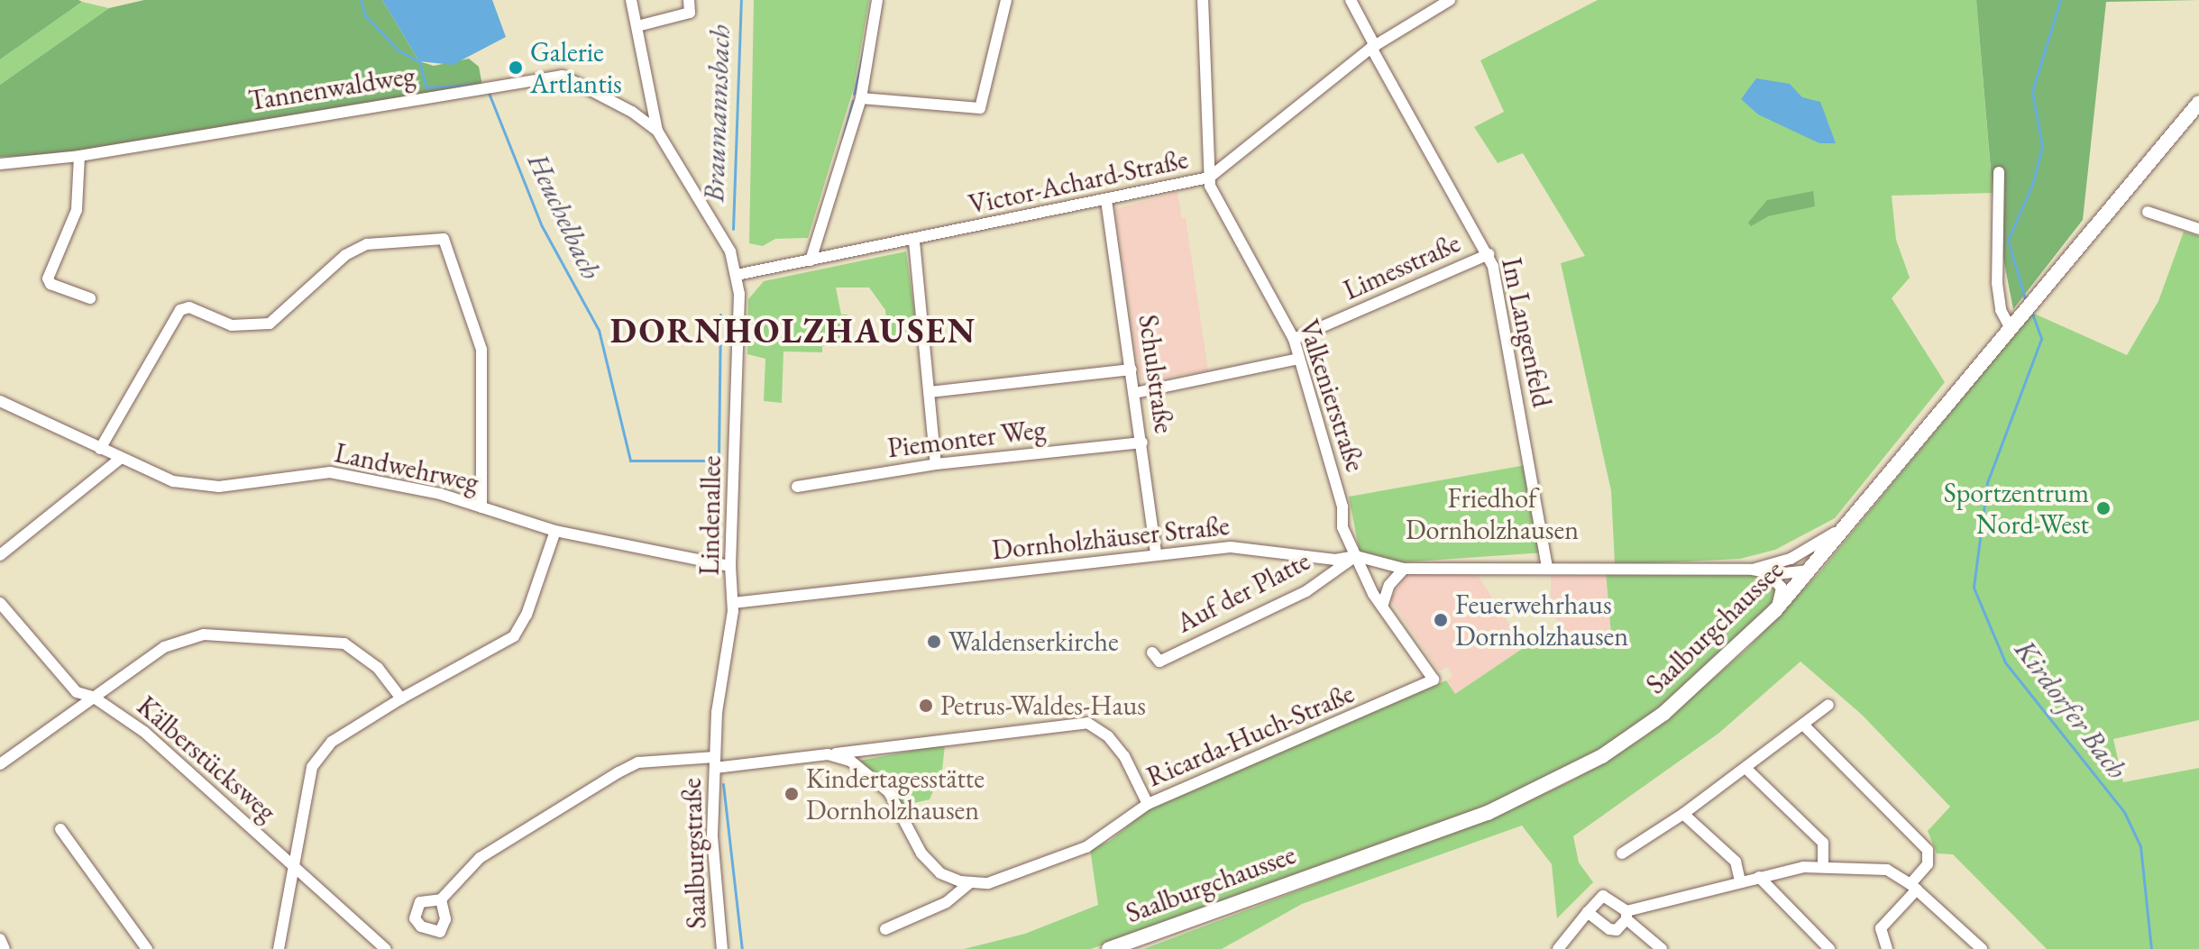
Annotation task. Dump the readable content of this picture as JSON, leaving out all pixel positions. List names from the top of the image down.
{
  "streets": {
    "main road": ["Saalburgchaussee"],
    "street": [
      "Tannenwaldweg",
      "Victor-Achard-Straße",
      "Limesstraße",
      "Im Langenfeld",
      "Schulstraße",
      "Valkenierstraße",
      "Piemonter Weg",
      "Landwehrweg",
      "Lindenallee",
      "Dornholzhäuser Straße",
      "Auf der Platte",
      "Ricarda-Huch-Straße",
      "Kälberstücksweg",
      "Saalburgstraße"
    ]
  },
  "crossings": [
    ["Victor-Achard-Straße", "Im Langenfeld"],
    ["Victor-Achard-Straße", "Schulstraße"],
    ["Victor-Achard-Straße", "Valkenierstraße"],
    ["Victor-Achard-Straße", "Lindenallee"],
    ["Limesstraße", "Im Langenfeld"],
    ["Limesstraße", "Valkenierstraße"],
    ["Im Langenfeld", "Dornholzhäuser Straße"],
    ["Schulstraße", "Piemonter Weg"],
    ["Schulstraße", "Dornholzhäuser Straße"],
    ["Valkenierstraße", "Dornholzhäuser Straße"],
    ["Valkenierstraße", "Auf der Platte"],
    ["Valkenierstraße", "Ricarda-Huch-Straße"],
    ["Landwehrweg", "Lindenallee"],
    ["Lindenallee", "Dornholzhäuser Straße"],
    ["Lindenallee", "Saalburgstraße"],
    ["Dornholzhäuser Straße", "Auf der Platte"],
    ["Dornholzhäuser Straße", "Saalburgchaussee"]
  ],
  "districts": ["DORNHOLZHAUSEN"],
  "water": ["Braumannsbach", "Heuchelbach", "Kirdorfer Bach"],
  "parks": ["Friedhof Dornholzhausen"],
  "places": [
    "Galerie Artlantis",
    "Sportzentrum Nord-West",
    "Feuerwehrhaus Dornholzhausen",
    "Waldenserkirche",
    "Petrus-Waldes-Haus",
    "Kindertagesstätte Dornholzhausen"
  ]
}
